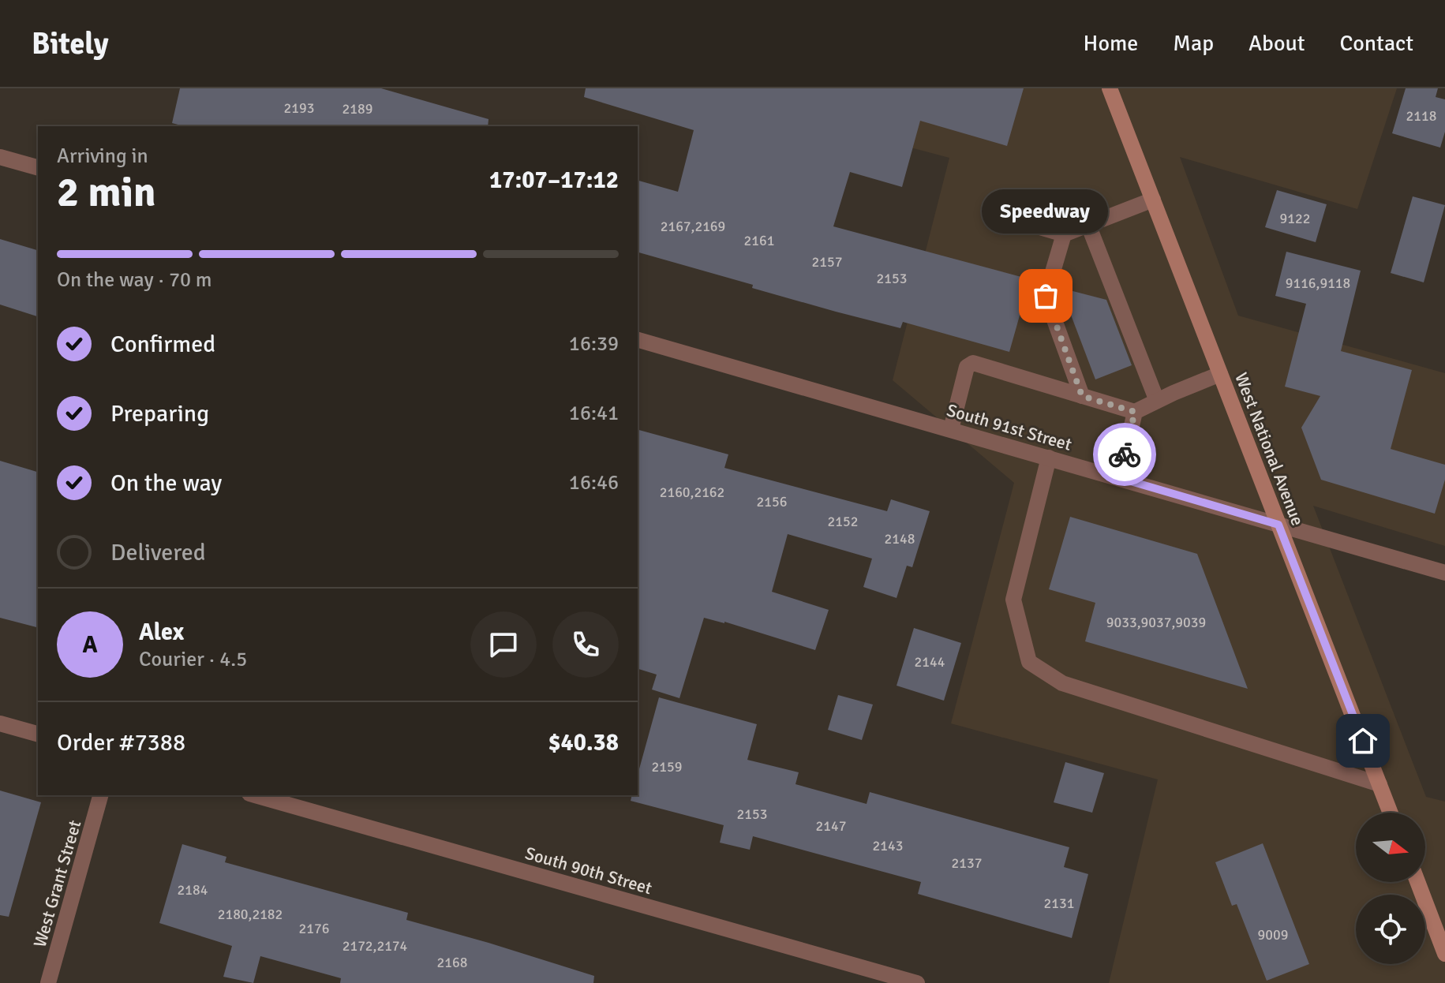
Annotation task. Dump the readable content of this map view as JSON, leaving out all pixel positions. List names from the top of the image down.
{
  "streets": {
    "main road": ["West National Avenue"],
    "street": ["South 91st Street", "South 90th Street", "West Grant Street"]
  },
  "crossings": [
    ["South 91st Street", "West National Avenue"]
  ],
  "places": ["Speedway"],
  "house_numbers": [
    "2193",
    "2189",
    "2118",
    "9122",
    "2167,2169",
    "2161",
    "2157",
    "2153",
    "9116,9118",
    "2160,2162",
    "2156",
    "2152",
    "2148",
    "9033,9037,9039",
    "2144",
    "2159",
    "2153",
    "2147",
    "2143",
    "2137",
    "2184",
    "2131",
    "2180,2182",
    "2176",
    "9009",
    "2172,2174",
    "2168"
  ],
  "north": "right",
  "page": {
    "header": "Bitely",
    "nav": [
      "Home",
      "Map",
      "About",
      "Contact"
    ],
    "heading": ["2 min", "Arriving in", "17:07–17:12"],
    "panel": [
      "Alex",
      "Courier · 4.5",
      "Order #7388",
      "$40.38"
    ],
    "bubble": "Speedway",
    "bar": "On the way · 70 m",
    "list": [
      ["Confirmed", "16:39"],
      ["Preparing", "16:41"],
      ["On the way", "16:46"],
      "Delivered"
    ],
    "round": "A"
  }
}
